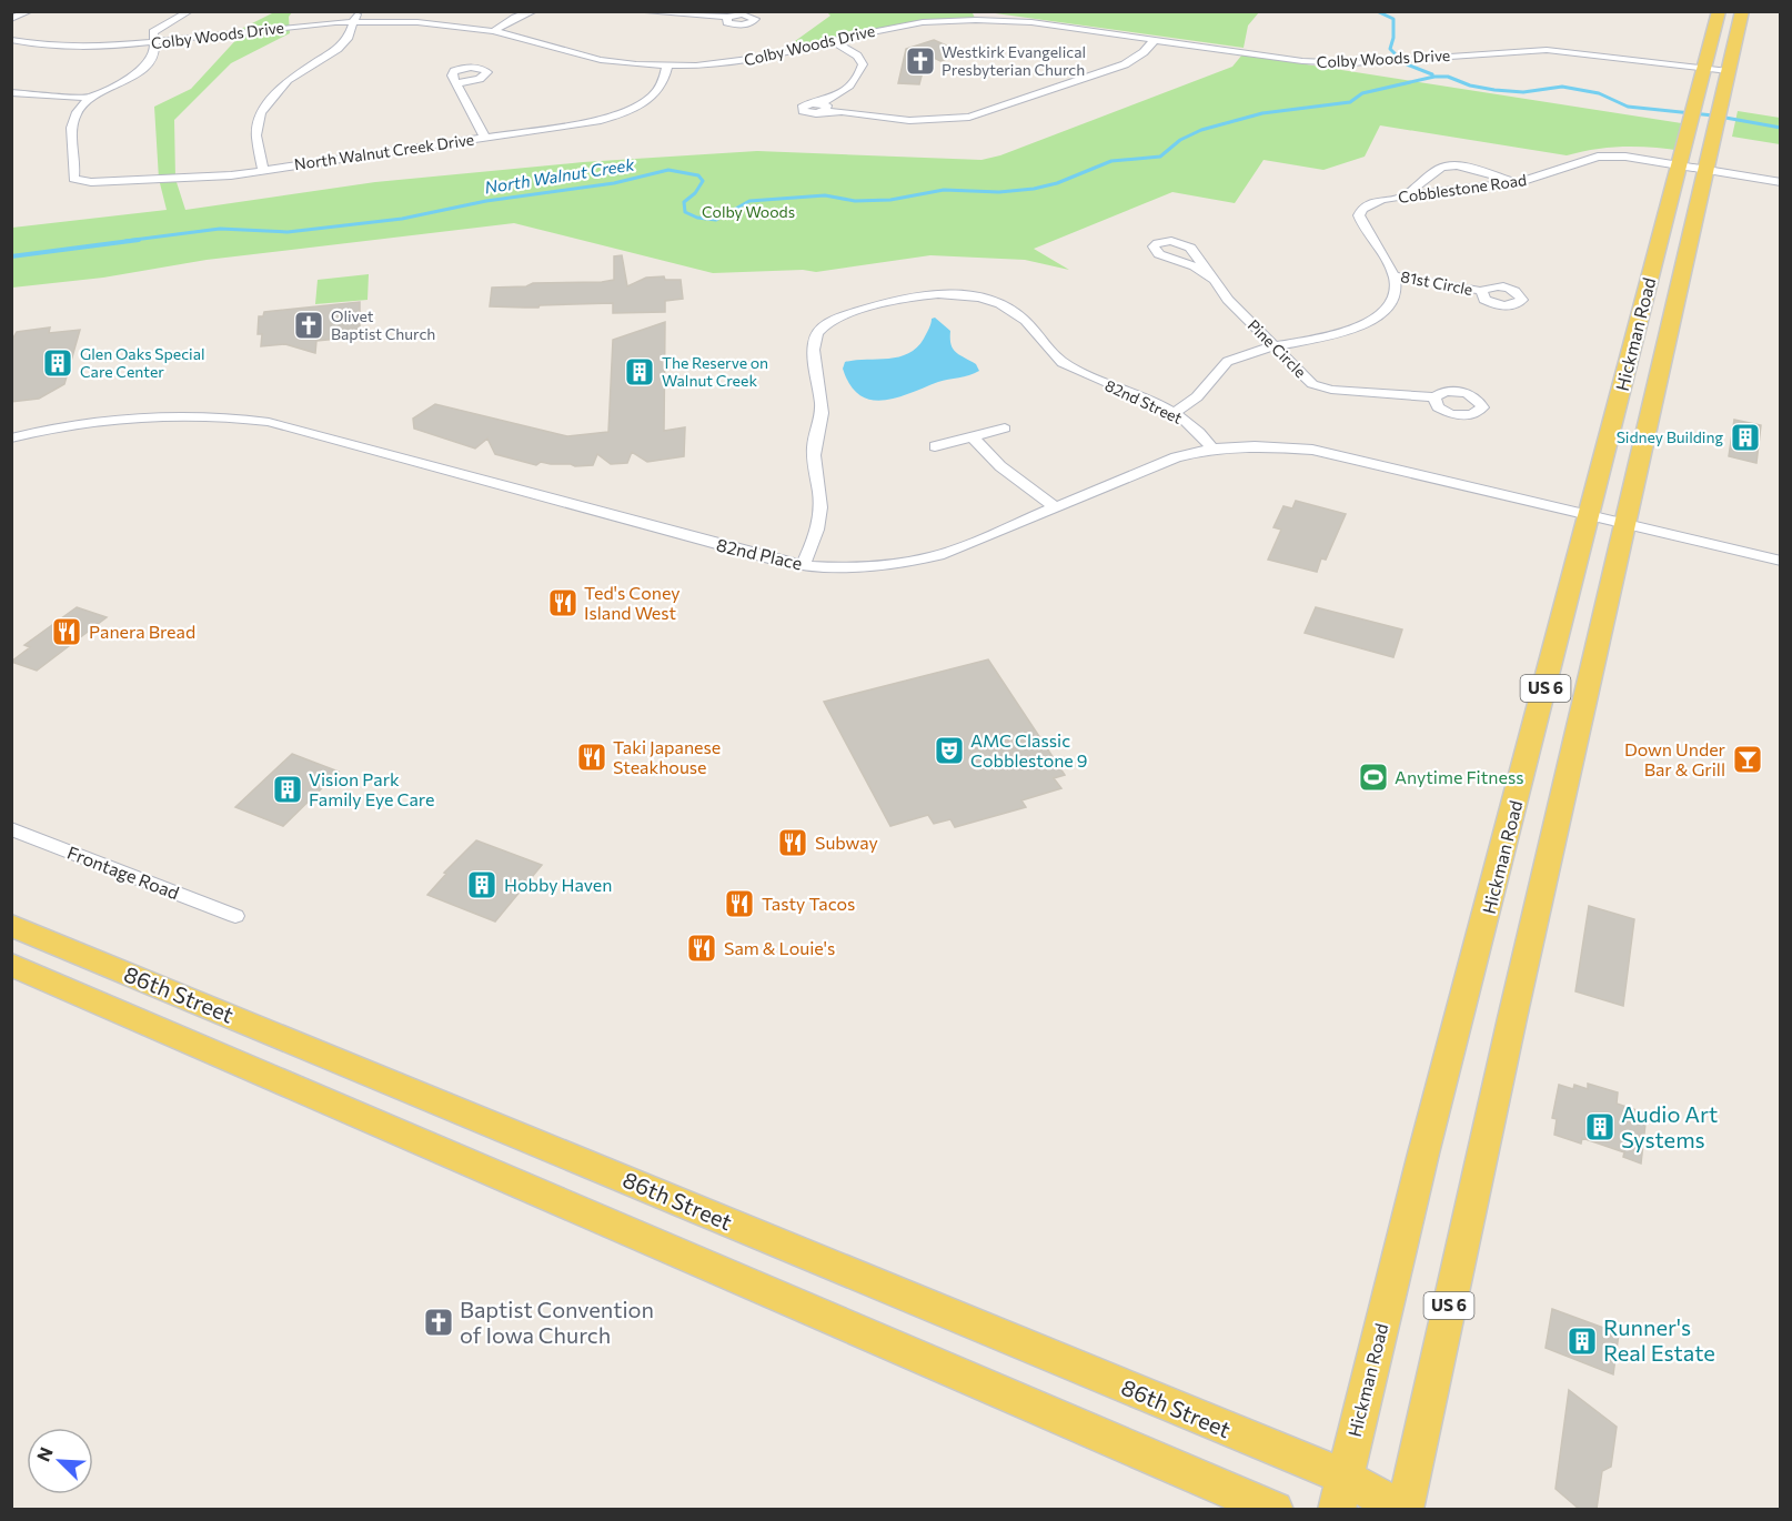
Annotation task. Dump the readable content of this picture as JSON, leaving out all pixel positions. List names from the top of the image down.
{
  "streets": {
    "main road": ["Hickman Road", "US 6", "86th Street"],
    "street": [
      "Colby Woods Drive",
      "North Walnut Creek Drive",
      "Cobblestone Road",
      "81st Circle",
      "Pine Circle",
      "82nd Street",
      "82nd Place",
      "Frontage Road"
    ]
  },
  "crossings": [
    ["Colby Woods Drive", "North Walnut Creek Drive"],
    ["Colby Woods Drive", "Hickman Road"],
    ["Cobblestone Road", "81st Circle"],
    ["Cobblestone Road", "Hickman Road"],
    ["Hickman Road", "86th Street"],
    ["82nd Street", "82nd Place"]
  ],
  "water": ["North Walnut Creek"],
  "parks": ["Colby Woods"],
  "places": {
    "church": ["Westkirk Evangelical Presbyterian Church", "Olivet Baptist Church", "Baptist Convention of Iowa Church"],
    "building": [
      "Glen Oaks Special Care Center",
      "The Reserve on Walnut Creek",
      "Sidney Building",
      "Vision Park Family Eye Care",
      "Hobby Haven",
      "Audio Art Systems",
      "Runner's Real Estate"
    ],
    "restaurant": [
      "Ted's Coney Island West",
      "Panera Bread",
      "Taki Japanese Steakhouse",
      "Subway",
      "Tasty Tacos",
      "Sam & Louie's"
    ],
    "theatre": ["AMC Classic Cobblestone 9"],
    "bar": ["Down Under Bar & Grill"],
    "sports": ["Anytime Fitness"]
  },
  "north": "top left"
}
